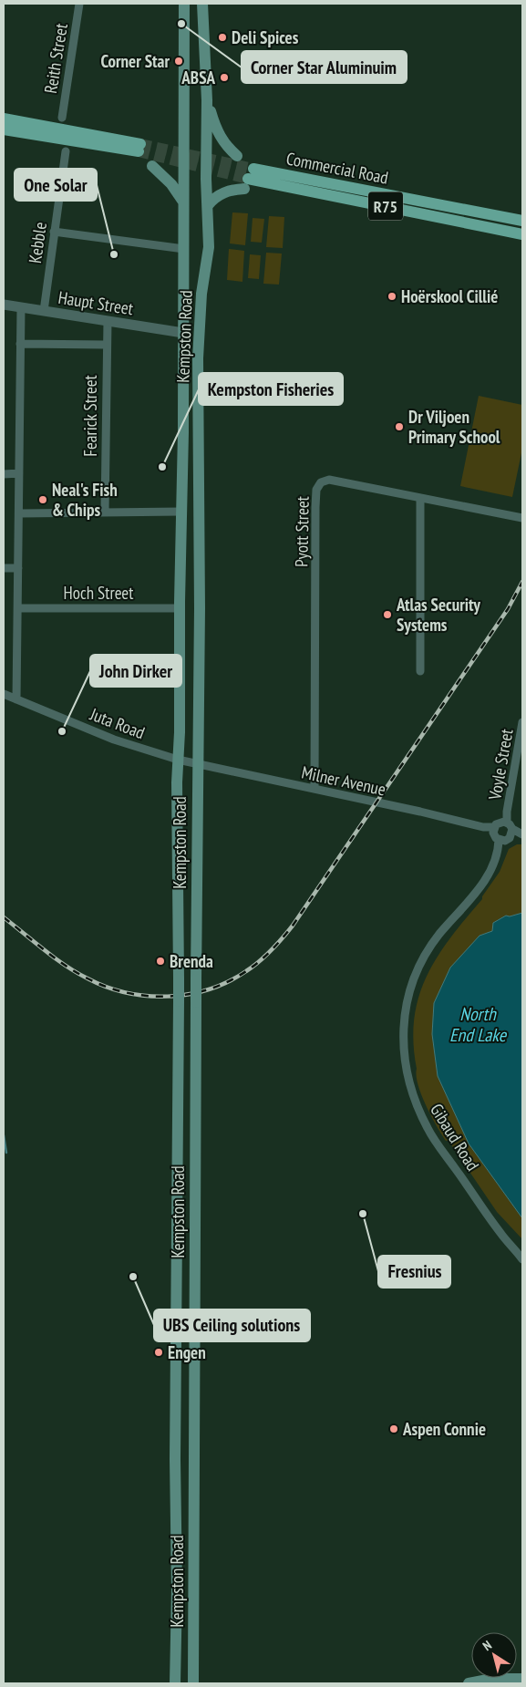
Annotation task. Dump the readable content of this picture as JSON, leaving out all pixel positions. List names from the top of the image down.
{
  "streets": {
    "main road": ["Commercial Road", "R75", "Kempston Road"],
    "street": [
      "Reith Street",
      "Kebble",
      "Haupt Street",
      "Fearick Street",
      "Pyott Street",
      "Hoch Street",
      "Juta Road",
      "Voyle Street",
      "Milner Avenue",
      "Gibaud Road"
    ]
  },
  "crossings": [
    ["Kebble", "Haupt Street"],
    ["Haupt Street", "Kempston Road"],
    ["Haupt Street", "Fearick Street"],
    ["Kempston Road", "Hoch Street"],
    ["Kempston Road", "Juta Road"],
    ["Kempston Road", "Milner Avenue"],
    ["Pyott Street", "Milner Avenue"],
    ["Juta Road", "Milner Avenue"],
    ["Voyle Street", "Milner Avenue"],
    ["Voyle Street", "Gibaud Road"],
    ["Milner Avenue", "Gibaud Road"]
  ],
  "water": ["North End Lake"],
  "places": [
    "Corner Star Aluminuim",
    "Deli Spices",
    "Corner Star",
    "ABSA",
    "One Solar",
    "Hoërskool Cillié",
    "Dr Viljoen Primary School",
    "Kempston Fisheries",
    "Neal's Fish & Chips",
    "Atlas Security Systems",
    "John Dirker",
    "Brenda",
    "Fresnius",
    "UBS Ceiling solutions",
    "Engen",
    "Aspen Connie"
  ],
  "north": "top left"
}
